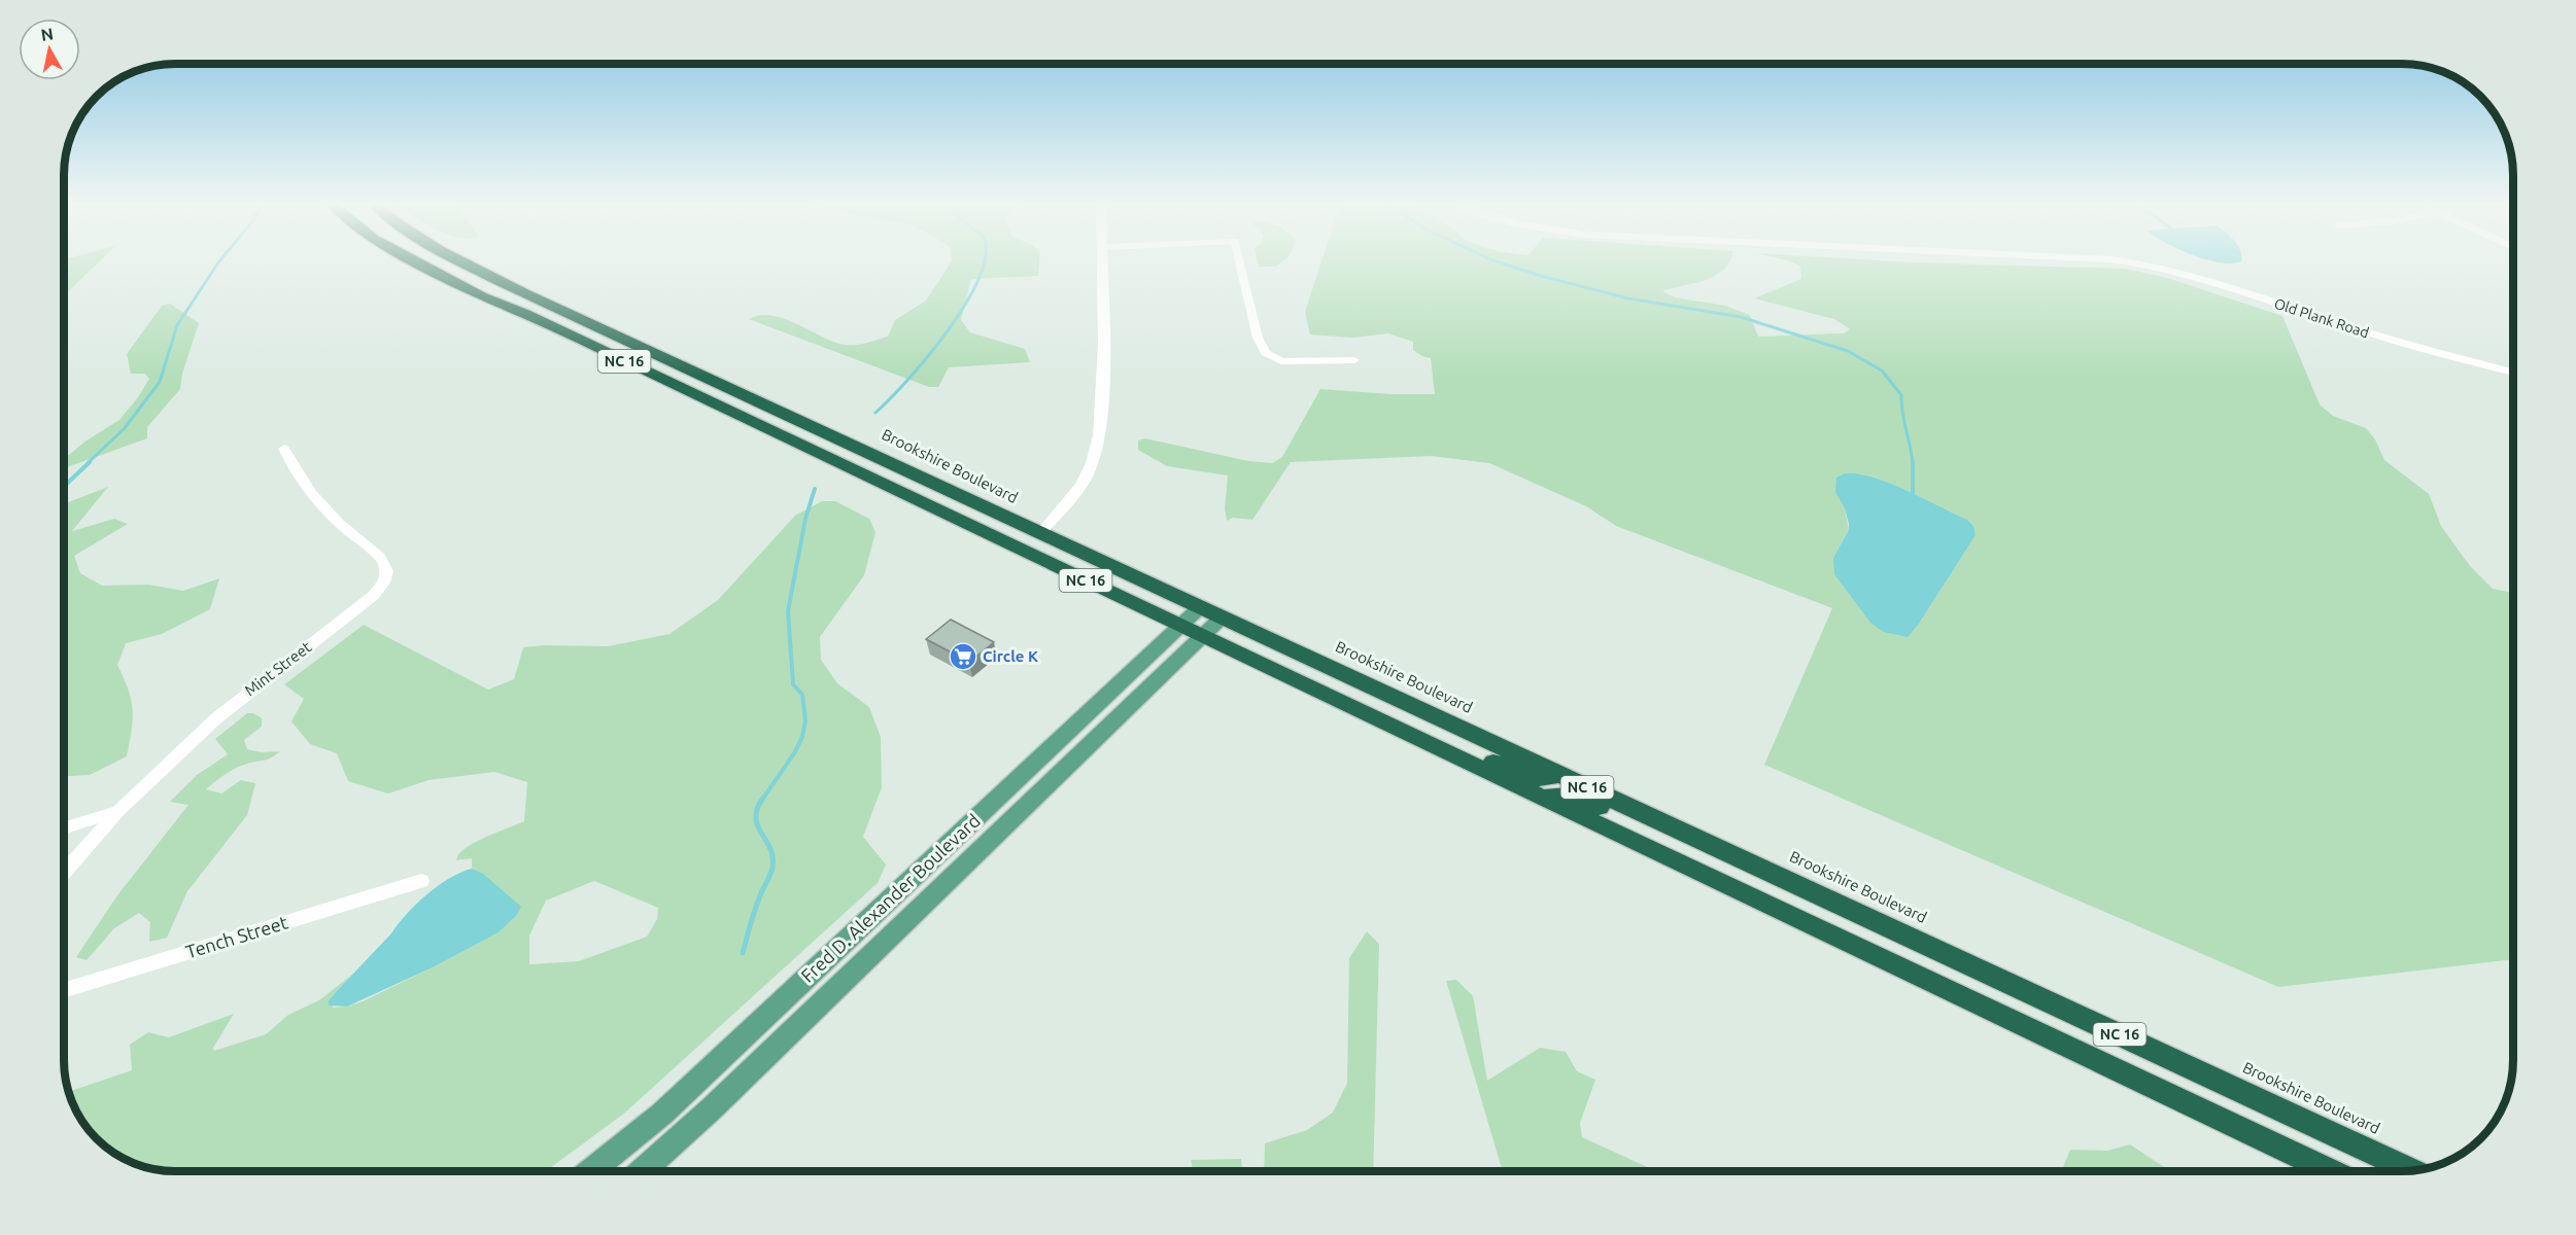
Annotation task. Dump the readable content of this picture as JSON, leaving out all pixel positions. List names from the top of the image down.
{
  "streets": {
    "highway": ["NC 16", "Brookshire Boulevard"],
    "main road": ["Fred D. Alexander Boulevard"],
    "street": ["Old Plank Road", "Mint Street", "Tench Street"]
  },
  "crossings": [
    ["NC 16", "Fred D. Alexander Boulevard"],
    ["Brookshire Boulevard", "Fred D. Alexander Boulevard"]
  ],
  "places": {
    "supermarket": ["Circle K"]
  },
  "north": "top"
}
